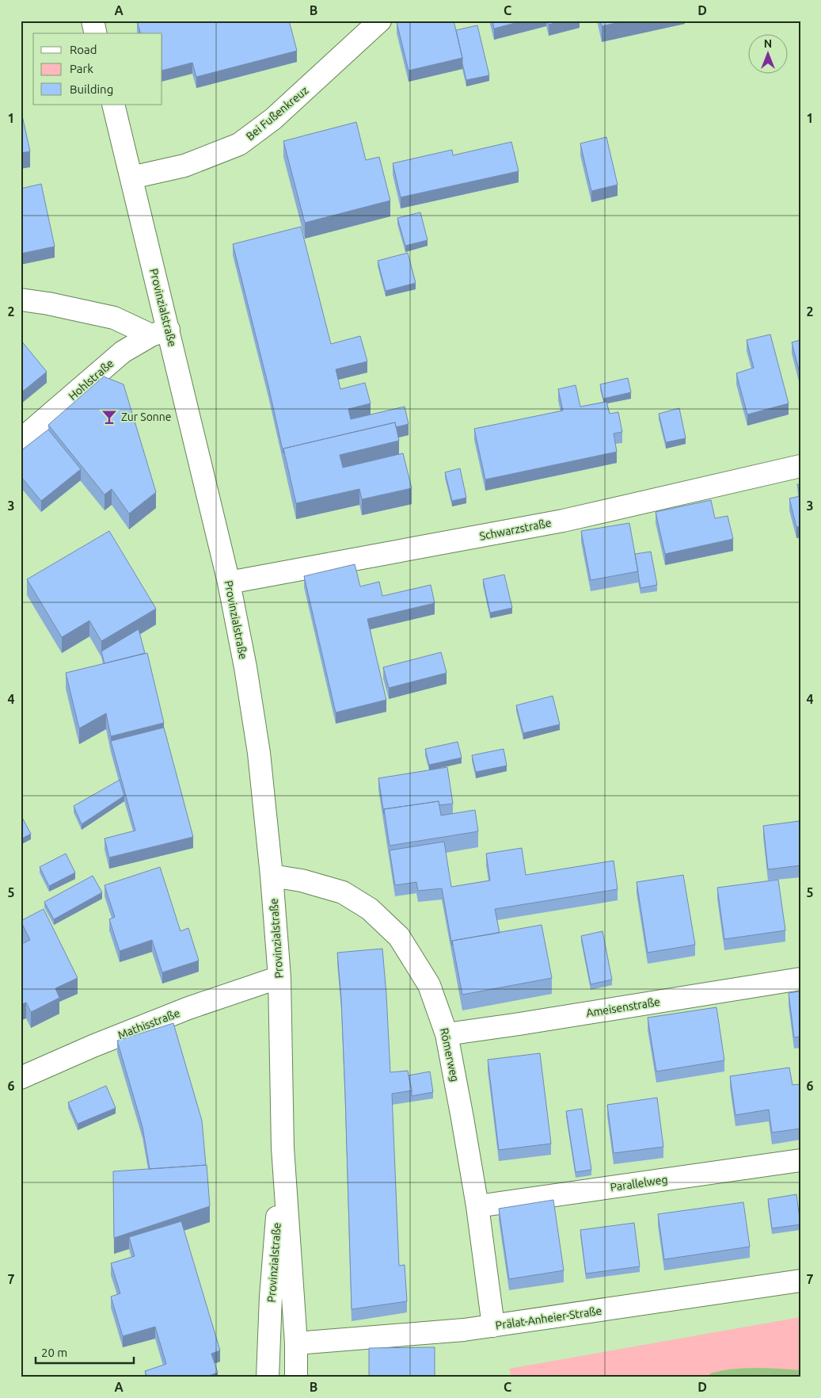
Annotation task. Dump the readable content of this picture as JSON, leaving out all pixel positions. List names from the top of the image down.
{
  "streets": {
    "street": [
      "Bei Fußenkreuz",
      "Provinzialstraße",
      "Hohlstraße",
      "Schwarzstraße",
      "Ameisenstraße",
      "Mathisstraße",
      "Römerweg",
      "Parallelweg",
      "Prälat-Anheier-Straße"
    ]
  },
  "crossings": [
    ["Bei Fußenkreuz", "Provinzialstraße"],
    ["Provinzialstraße", "Hohlstraße"],
    ["Provinzialstraße", "Schwarzstraße"],
    ["Provinzialstraße", "Mathisstraße"],
    ["Provinzialstraße", "Römerweg"],
    ["Provinzialstraße", "Prälat-Anheier-Straße"],
    ["Ameisenstraße", "Römerweg"],
    ["Römerweg", "Parallelweg"],
    ["Römerweg", "Prälat-Anheier-Straße"]
  ],
  "places": {
    "bar": ["Zur Sonne"]
  },
  "legend": ["Road", "Park", "Building"],
  "scale_bar": "20 m",
  "north": "top",
  "grid": {
    "columns": [
      "A",
      "B",
      "C",
      "D"
    ],
    "rows": [
      "1",
      "2",
      "3",
      "4",
      "5",
      "6",
      "7"
    ]
  }
}
